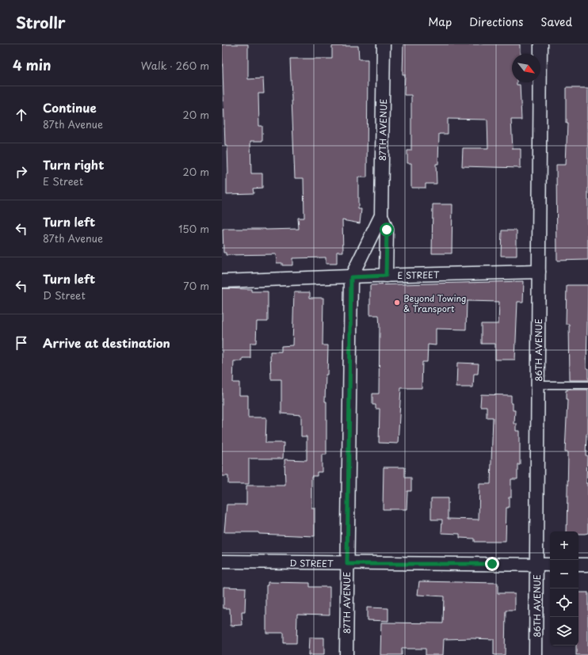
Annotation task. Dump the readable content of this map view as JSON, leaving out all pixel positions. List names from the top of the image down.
{
  "streets": {
    "street": [
      "87TH AVENUE",
      "E STREET",
      "86TH AVENUE",
      "D STREET"
    ]
  },
  "crossings": [
    ["87TH AVENUE", "E STREET"],
    ["87TH AVENUE", "D STREET"],
    ["E STREET", "86TH AVENUE"],
    ["86TH AVENUE", "D STREET"]
  ],
  "places": ["Beyond Towing & Transport"],
  "north": "bottom right",
  "page": {
    "header": "Strollr",
    "nav": ["Map", "Directions", "Saved"],
    "heading": ["4 min", "Walk · 260 m"],
    "list": [
      ["Continue", "87th Avenue", "20 m"],
      ["Turn right", "E Street", "20 m"],
      ["Turn left", "87th Avenue", "150 m"],
      ["Turn left", "D Street", "70 m"],
      "Arrive at destination"
    ],
    "map_buttons": ["+", "−"]
  }
}
